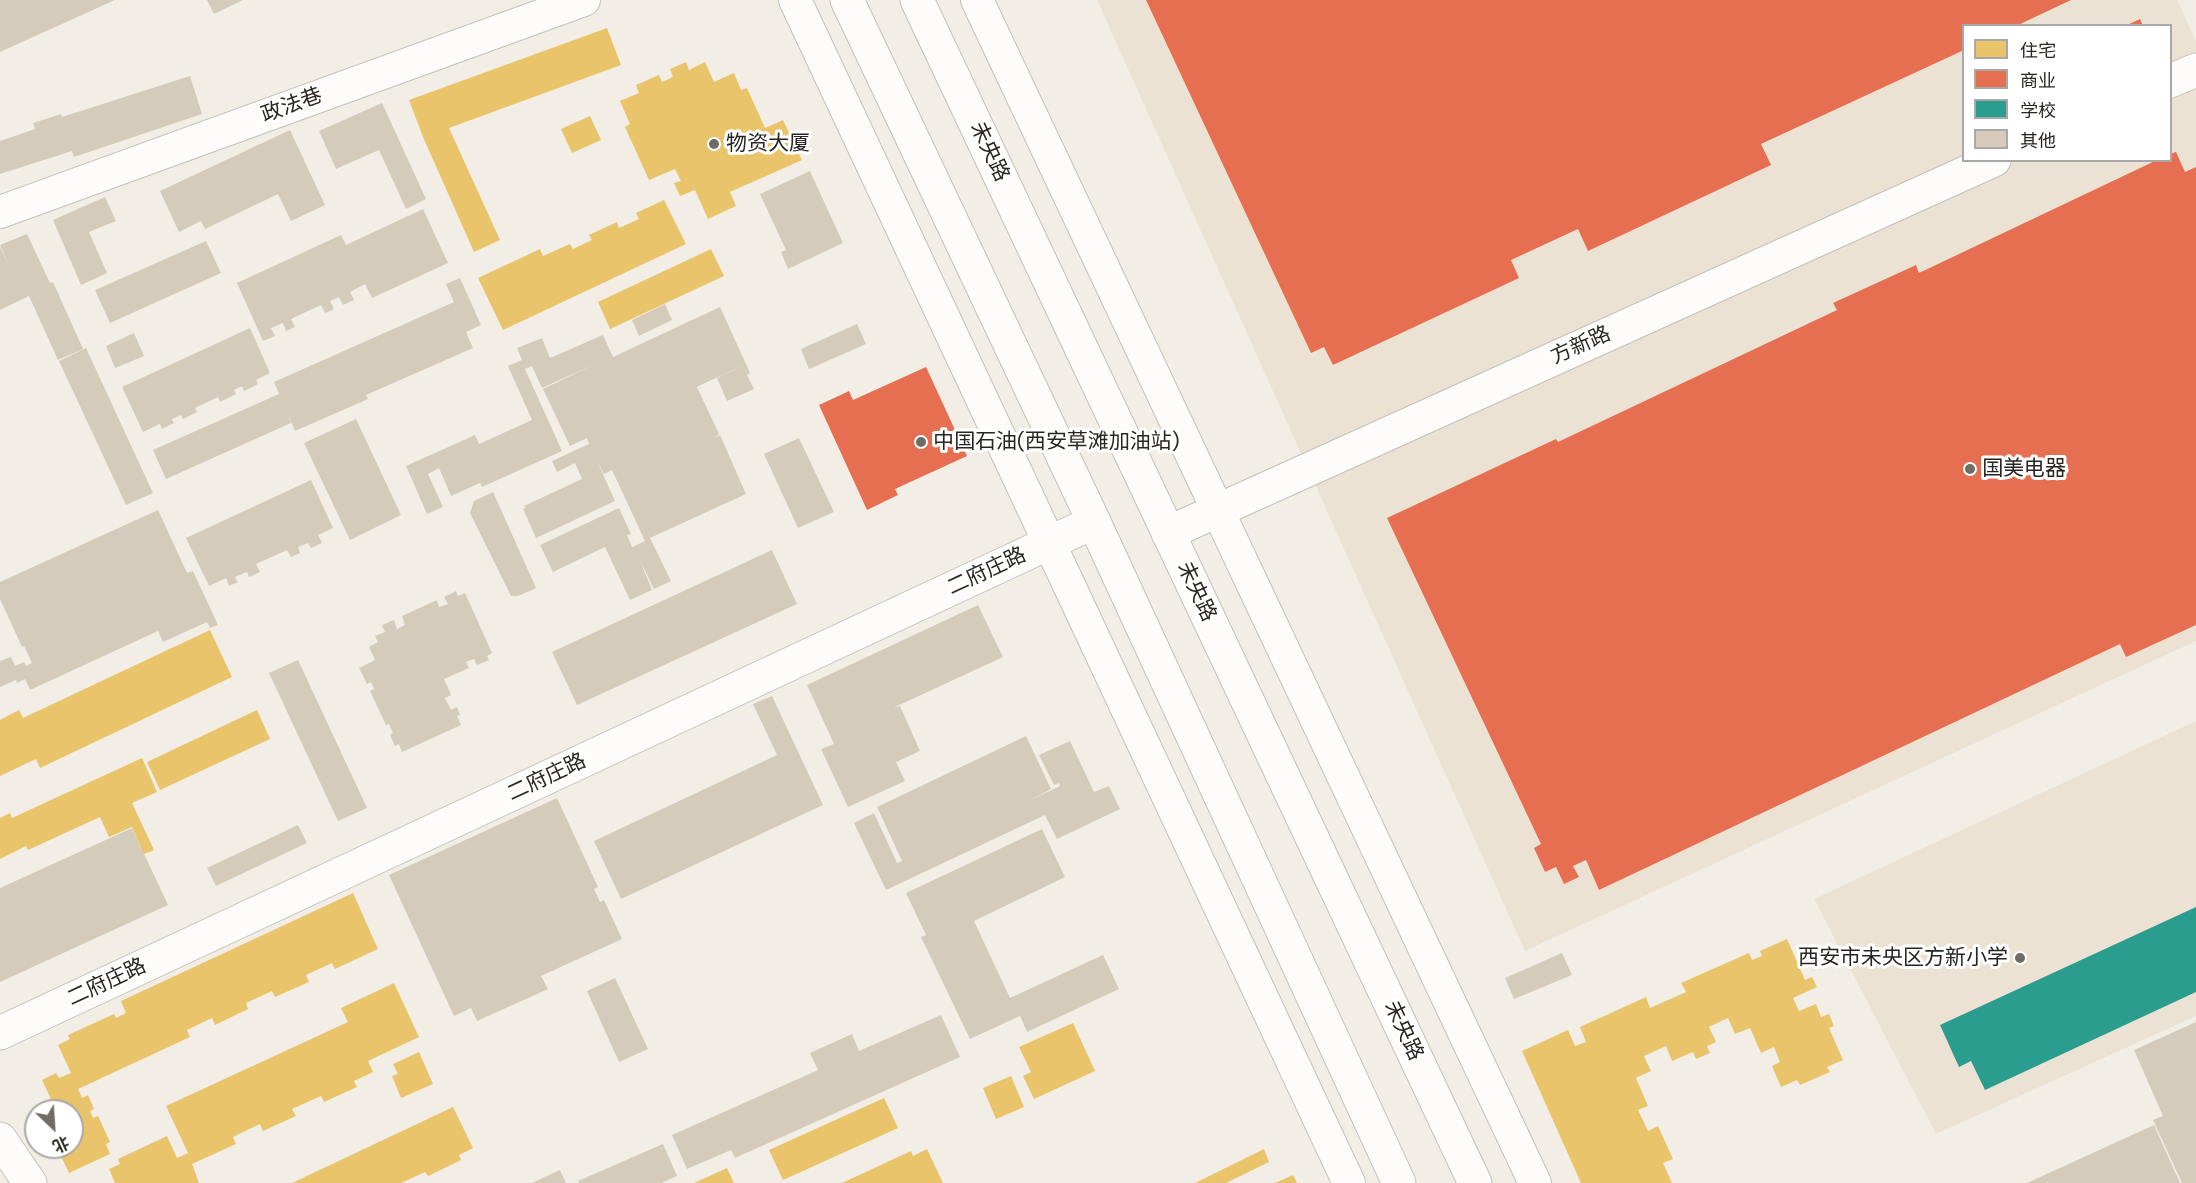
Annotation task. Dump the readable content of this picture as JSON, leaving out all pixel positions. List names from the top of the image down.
{
  "streets": {
    "main road": ["未央路", "方新路", "二府庄路"],
    "street": ["政法巷"]
  },
  "crossings": [
    ["未央路", "方新路"]
  ],
  "places": [
    "物资大厦",
    "中国石油(西安草滩加油站)",
    "国美电器",
    "西安市未央区方新小学"
  ],
  "legend": [
    "住宅",
    "商业",
    "学校",
    "其他"
  ],
  "north": "bottom right"
}
